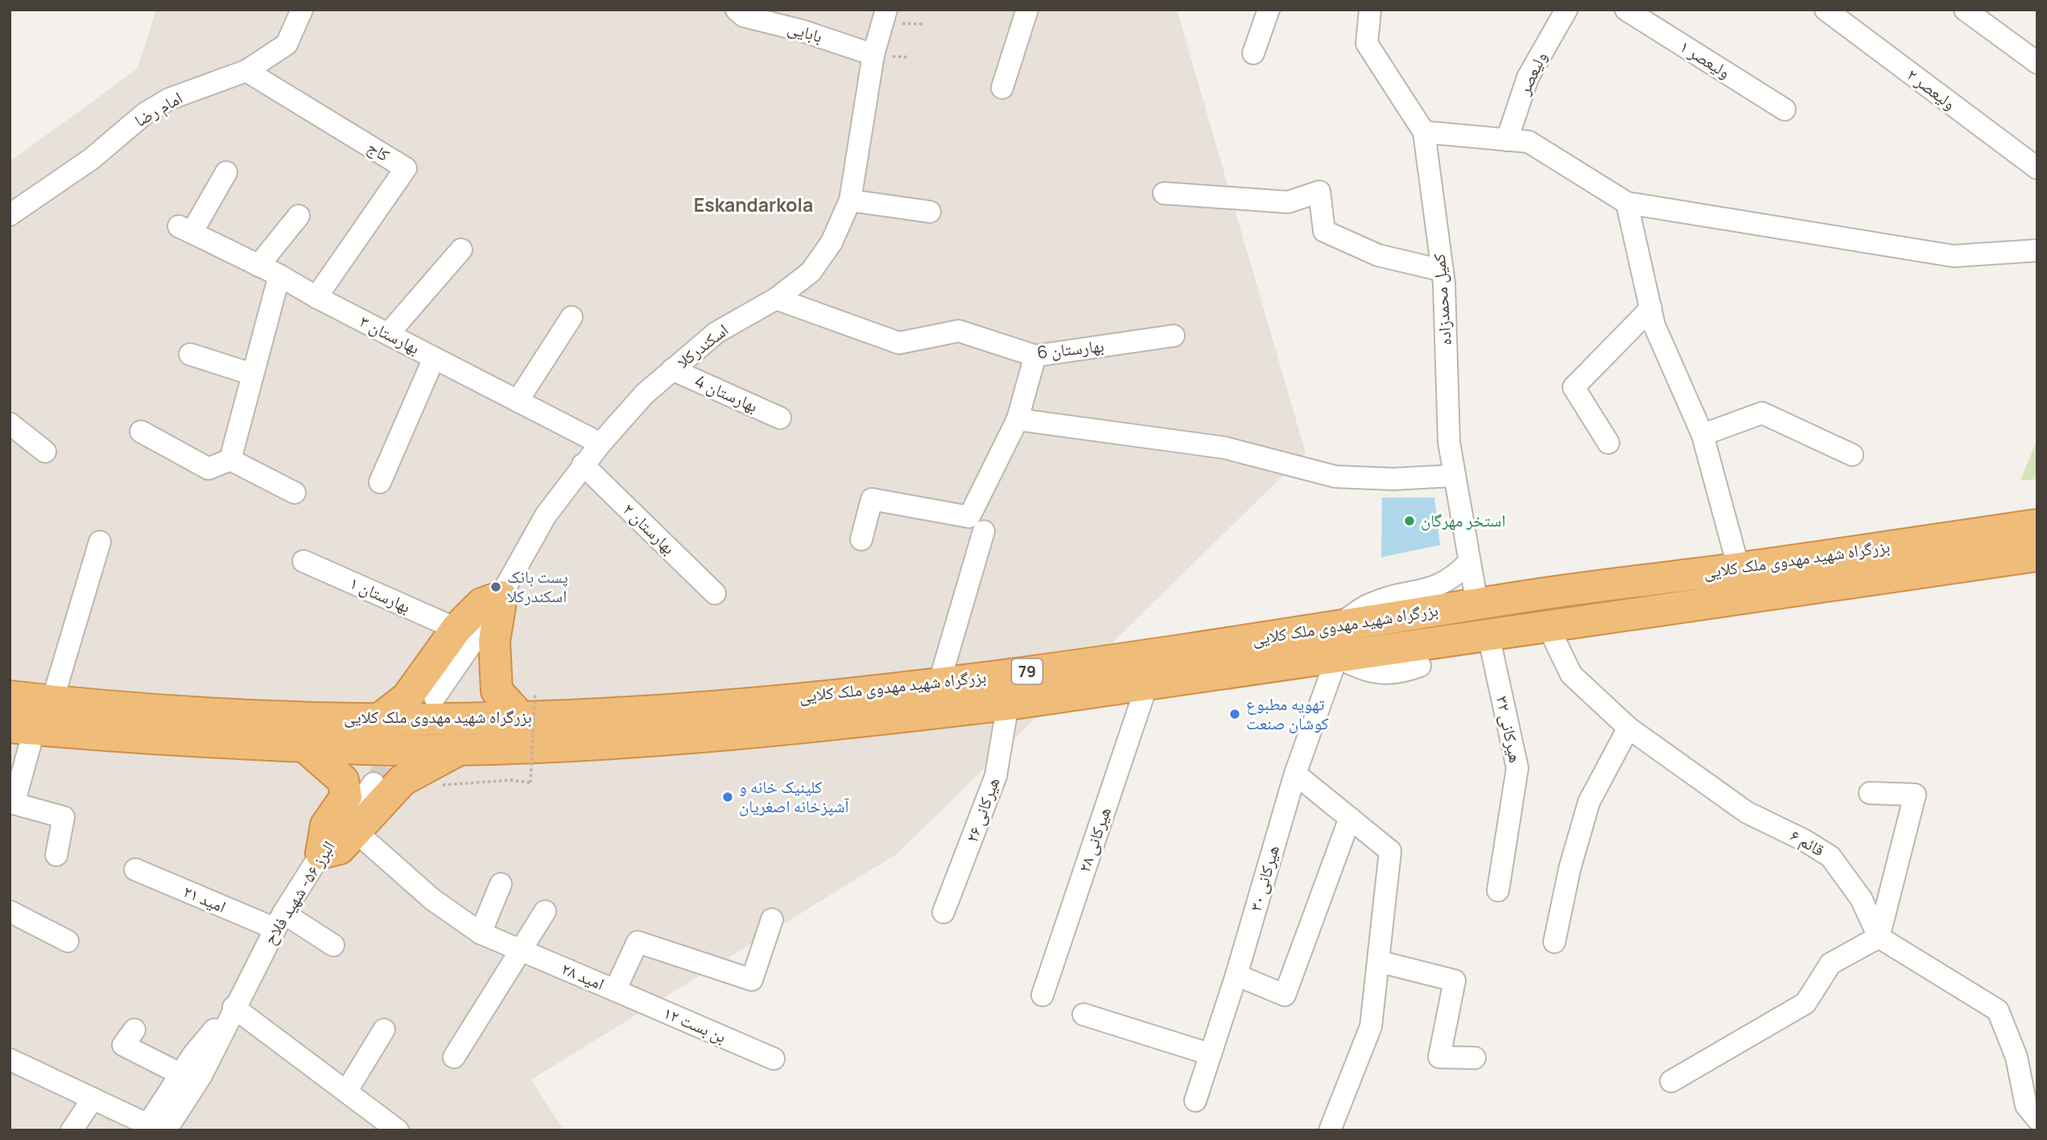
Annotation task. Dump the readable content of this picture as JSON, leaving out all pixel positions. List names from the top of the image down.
{
  "streets": {
    "highway": ["بزرگراه شهید مهدوی ملک کلایی", "79"],
    "street": [
      "بابایی",
      "ولیعصر ۱",
      "ولیعصر",
      "ولیعصر ۲",
      "امام رضا",
      "کاج",
      "کمیل محمدزاده",
      "بهارستان ۳",
      "اسکندرکلا",
      "بهارستان 6",
      "بهارستان 4",
      "بهارستان ۲",
      "بهارستان ۱",
      "هیرکانی ۳۲",
      "هیرکانی ۲۶",
      "هیرکانی ۲۸",
      "قائم ۶",
      "هیرکانی ۳۰",
      "البرز ۵۶- شهید فلاح",
      "امید ۲۱",
      "امید ۲۸",
      "بن بست ۱۲"
    ]
  },
  "crossings": [
    ["بابایی", "اسکندرکلا"],
    ["امام رضا", "کاج"],
    ["کاج", "بهارستان ۳"],
    ["کمیل محمدزاده", "بزرگراه شهید مهدوی ملک کلایی"],
    ["بهارستان ۳", "اسکندرکلا"],
    ["اسکندرکلا", "بهارستان 6"],
    ["اسکندرکلا", "بهارستان 4"],
    ["اسکندرکلا", "بهارستان ۲"],
    ["بزرگراه شهید مهدوی ملک کلایی", "هیرکانی ۳۲"],
    ["بزرگراه شهید مهدوی ملک کلایی", "هیرکانی ۲۶"],
    ["بزرگراه شهید مهدوی ملک کلایی", "هیرکانی ۲۸"],
    ["بزرگراه شهید مهدوی ملک کلایی", "قائم ۶"],
    ["بزرگراه شهید مهدوی ملک کلایی", "هیرکانی ۳۰"],
    ["البرز ۵۶- شهید فلاح", "امید ۲۱"],
    ["امید ۲۸", "بن بست ۱۲"]
  ],
  "districts": ["Eskandarkola"],
  "places": [
    "استخر مهرگان",
    "پست بانک اسکندرکلا",
    "تهویه مطبوع کوشان صنعت",
    "کلینیک خانه و آشپزخانه اصغریان"
  ]
}
